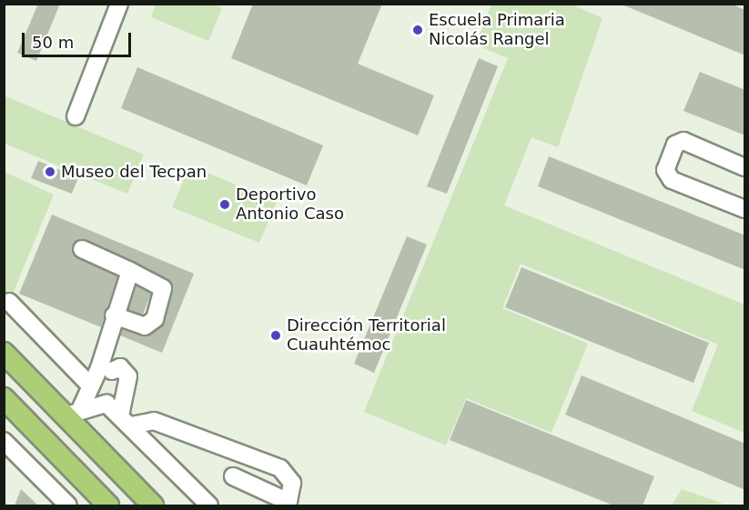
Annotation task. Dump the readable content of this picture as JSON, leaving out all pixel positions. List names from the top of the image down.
{
  "places": [
    "Escuela Primaria Nicolás Rangel",
    "Museo del Tecpan",
    "Deportivo Antonio Caso",
    "Dirección Territorial Cuauhtémoc"
  ],
  "scale_bar": "50 m"
}
